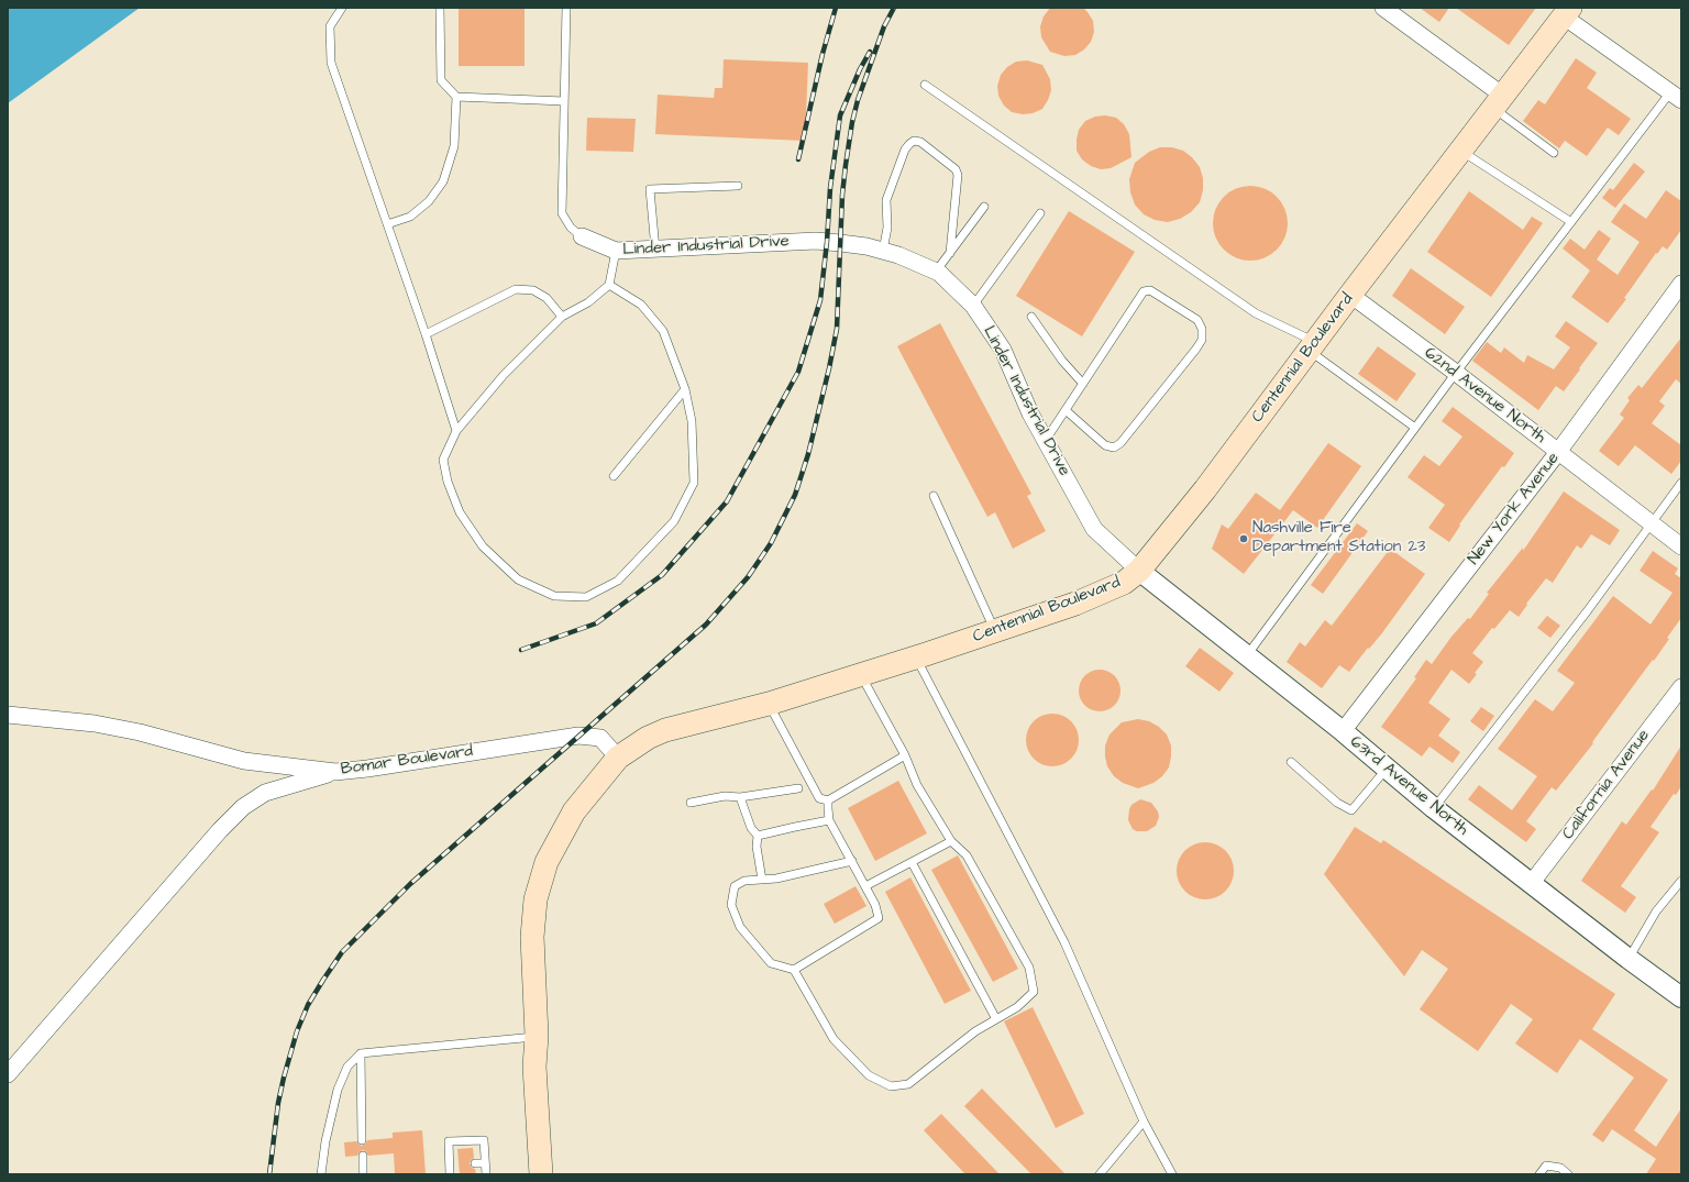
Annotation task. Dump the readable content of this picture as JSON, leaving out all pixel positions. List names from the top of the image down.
{
  "streets": {
    "main road": ["Centennial Boulevard"],
    "street": [
      "Linder Industrial Drive",
      "62nd Avenue North",
      "New York Avenue",
      "Bomar Boulevard",
      "California Avenue",
      "63rd Avenue North"
    ]
  },
  "crossings": [
    ["Linder Industrial Drive", "Centennial Boulevard"],
    ["Linder Industrial Drive", "63rd Avenue North"],
    ["Centennial Boulevard", "62nd Avenue North"],
    ["Centennial Boulevard", "Bomar Boulevard"],
    ["Centennial Boulevard", "63rd Avenue North"],
    ["62nd Avenue North", "New York Avenue"],
    ["New York Avenue", "63rd Avenue North"],
    ["California Avenue", "63rd Avenue North"]
  ],
  "places": ["Nashville Fire Department Station 23"]
}
